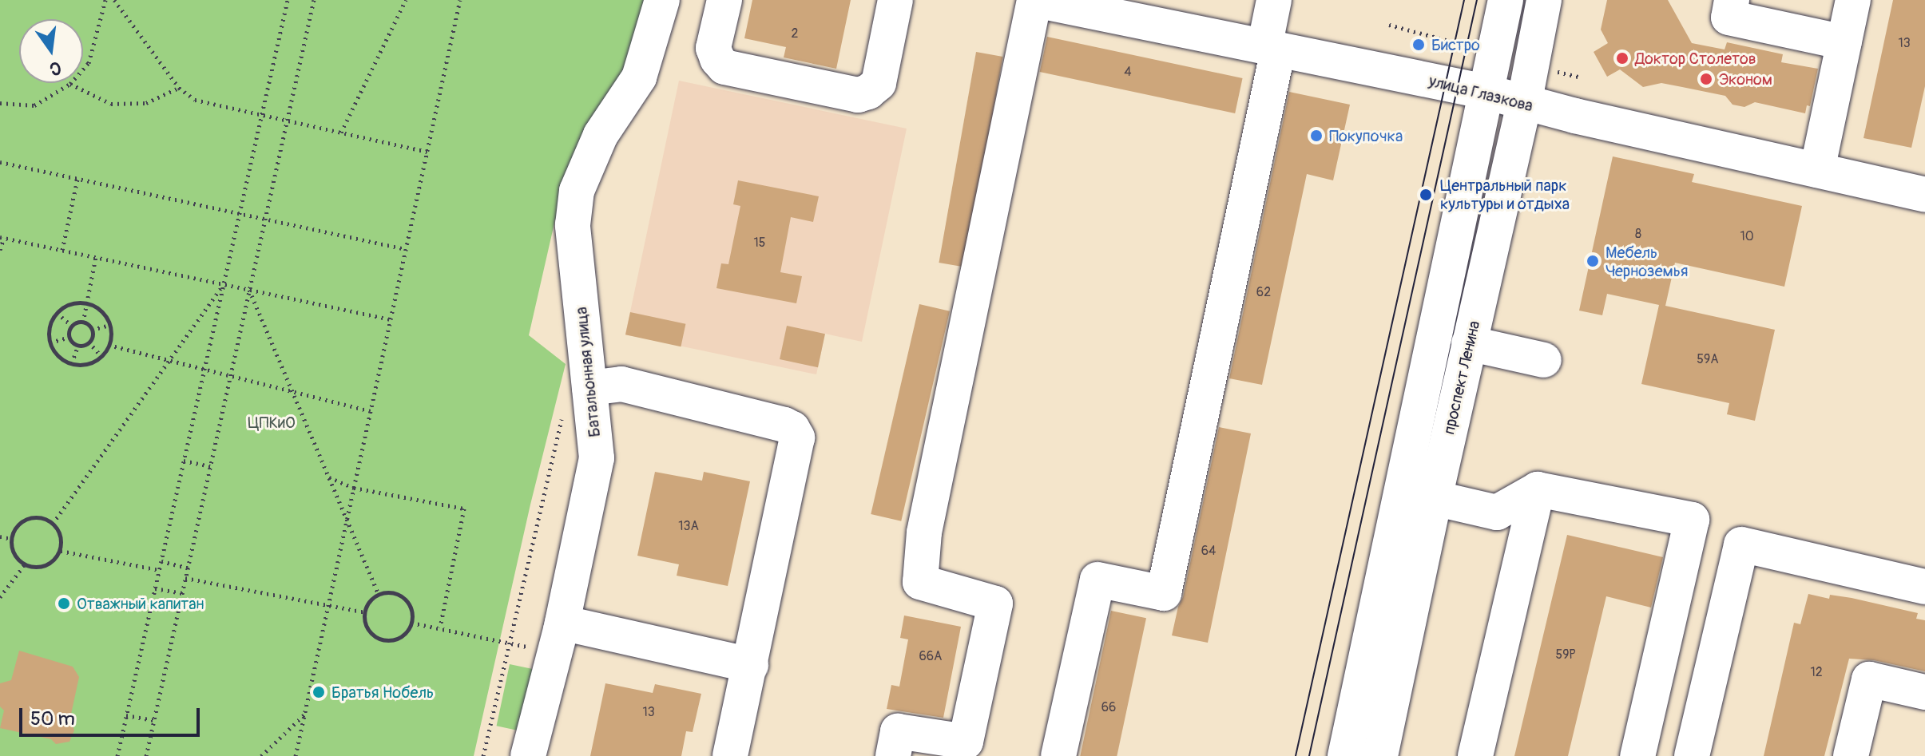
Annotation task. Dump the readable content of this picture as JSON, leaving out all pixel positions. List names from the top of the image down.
{
  "streets": {
    "street": ["улица Глазкова", "Батальонная улица", "проспект Ленина"]
  },
  "crossings": [
    ["улица Глазкова", "проспект Ленина"]
  ],
  "parks": ["ЦПКиО"],
  "places": [
    "Бистро",
    "Доктор Столетов",
    "Эконом",
    "Покупочка",
    "Центральный парк культуры и отдыха",
    "Мебель Черноземья",
    "Отважный капитан",
    "Братья Нобель"
  ],
  "house_numbers": [
    "2",
    "13",
    "4",
    "8",
    "10",
    "15",
    "62",
    "59А",
    "13А",
    "64",
    "59Р",
    "66А",
    "12",
    "66",
    "13"
  ],
  "scale_bar": "50 m",
  "north": "bottom"
}
